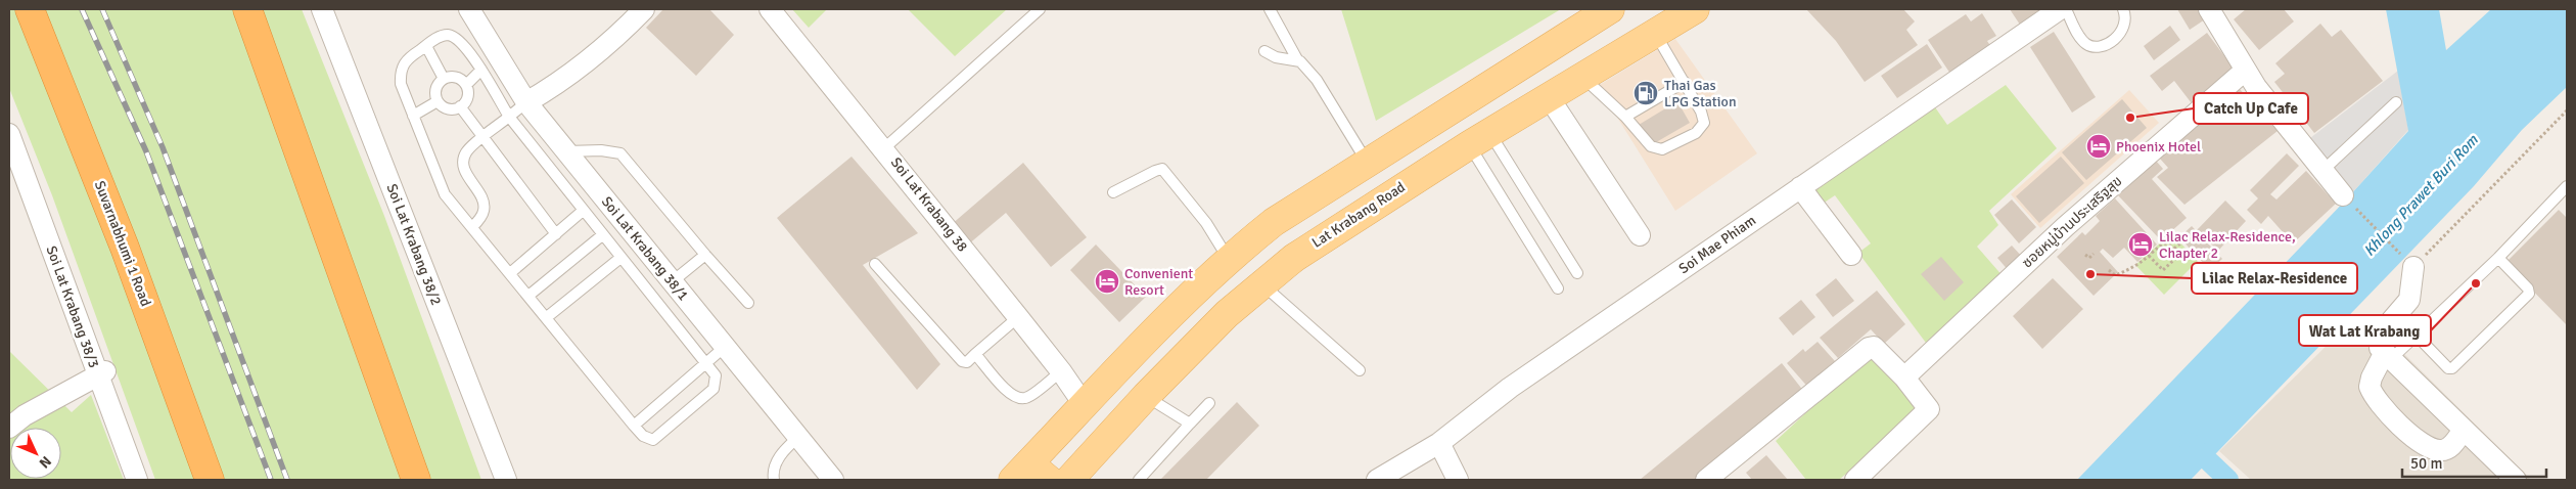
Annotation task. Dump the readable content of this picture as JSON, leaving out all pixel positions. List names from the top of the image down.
{
  "streets": {
    "highway": ["Suvarnabhumi 1 Road"],
    "main road": ["Lat Krabang Road"],
    "street": [
      "Soi Lat Krabang 38",
      "ซอยหมู่บ้านประเสริฐสุข",
      "Soi Lat Krabang 38/2",
      "Soi Mae Phiam",
      "Soi Lat Krabang 38/1",
      "Soi Lat Krabang 38/3"
    ]
  },
  "water": ["Khlong Prawet Buri Rom"],
  "places": {
    "fuel station": ["Thai Gas LPG Station"],
    "other": ["Catch Up Cafe", "Lilac Relax-Residence", "Wat Lat Krabang"],
    "hotel": ["Phoenix Hotel", "Lilac Relax-Residence, Chapter 2", "Convenient Resort"]
  },
  "scale_bar": "50 m",
  "north": "bottom right"
}
